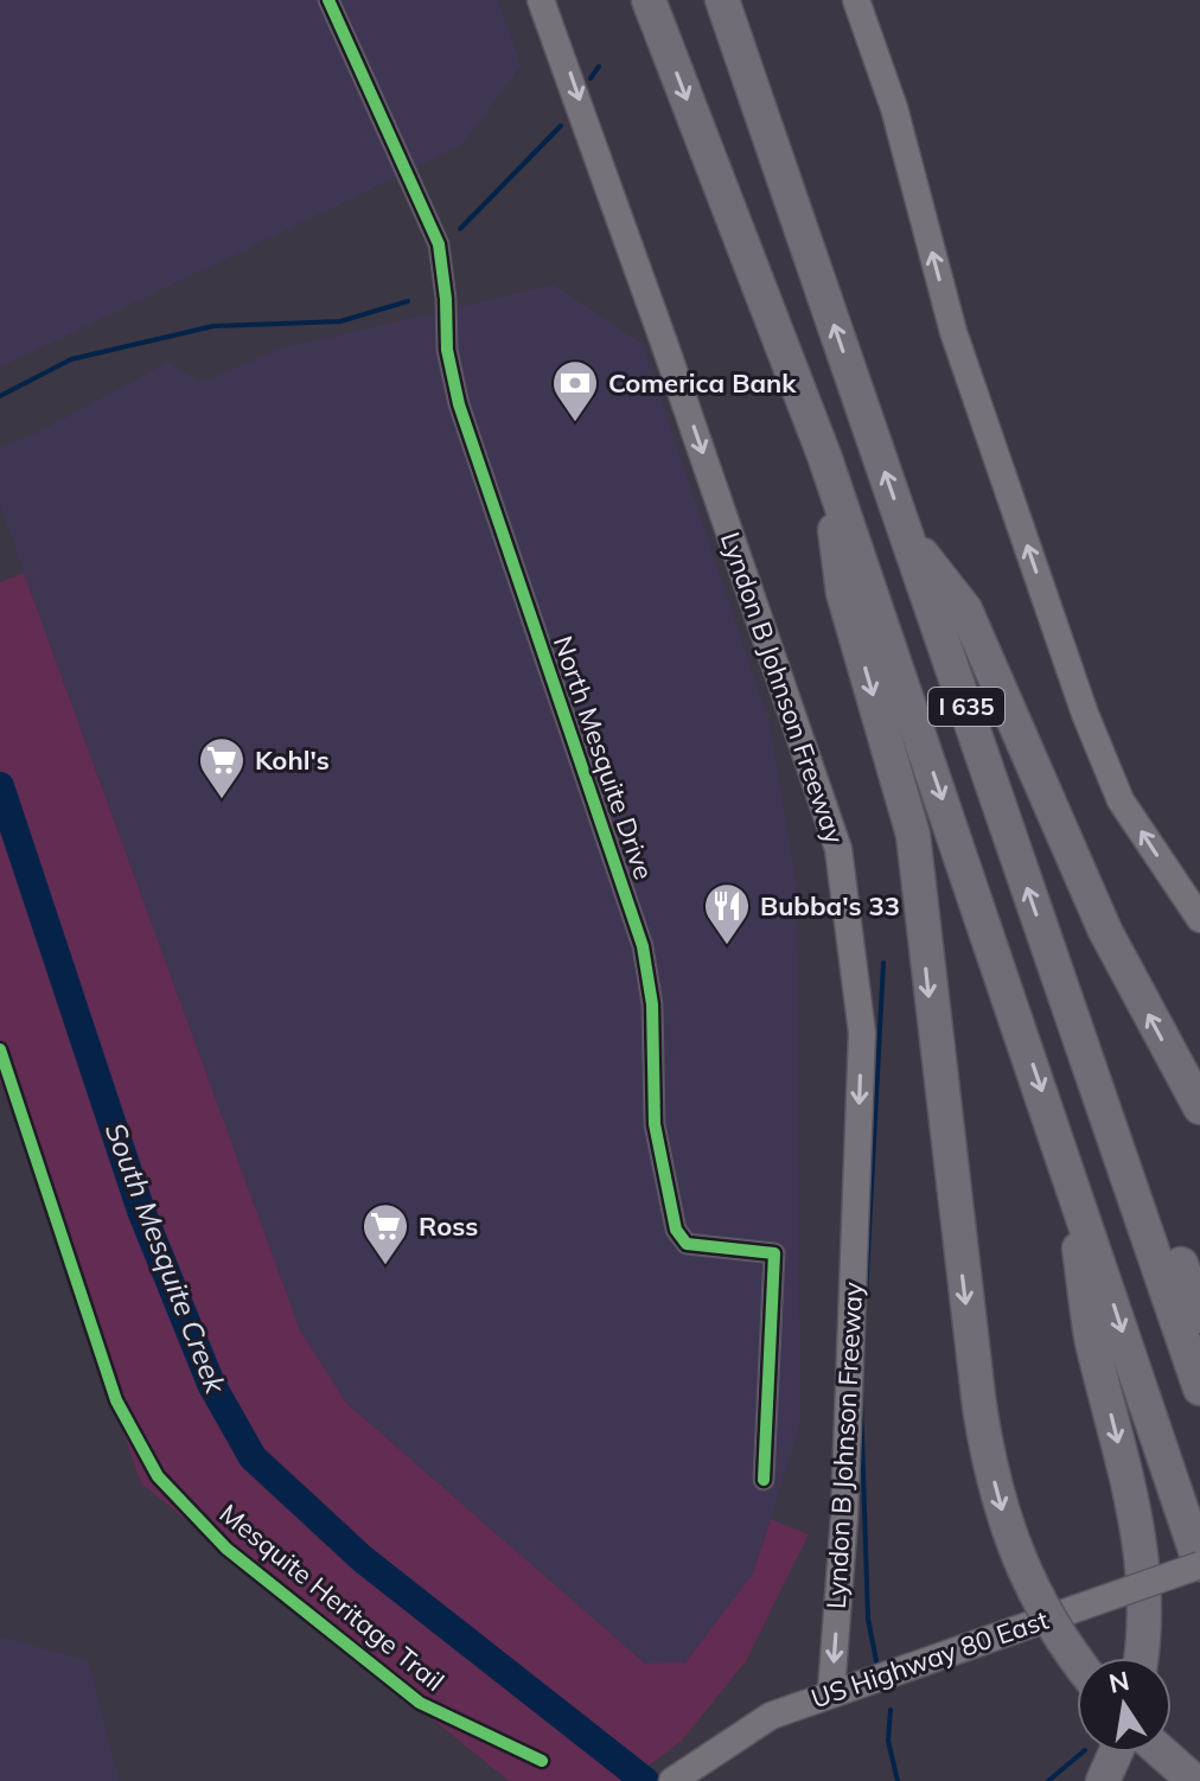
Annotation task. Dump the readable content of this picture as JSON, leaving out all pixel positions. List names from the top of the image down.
{
  "streets": {
    "highway": ["I 635"],
    "main road": ["Lyndon B Johnson Freeway", "US Highway 80 East"],
    "street": ["North Mesquite Drive"],
    "cycle path": ["Mesquite Heritage Trail"]
  },
  "crossings": [
    ["Lyndon B Johnson Freeway", "US Highway 80 East"],
    ["I 635", "US Highway 80 East"]
  ],
  "one_way": ["Lyndon B Johnson Freeway"],
  "water": ["South Mesquite Creek"],
  "places": {
    "bank": ["Comerica Bank"],
    "supermarket": ["Kohl's", "Ross"],
    "restaurant": ["Bubba's 33"]
  },
  "north": "top"
}
